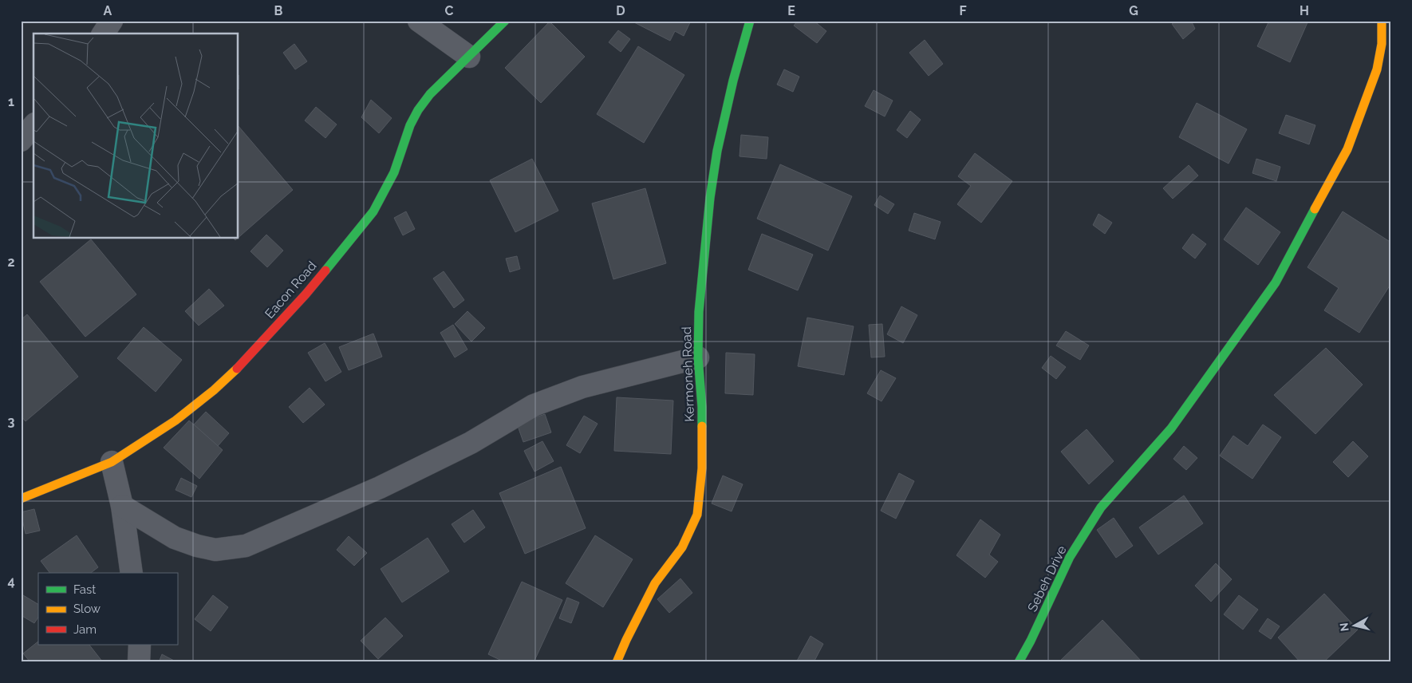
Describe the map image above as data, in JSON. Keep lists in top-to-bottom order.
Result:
{
  "streets": {
    "street": ["Eacon Road", "Kermoneh Road", "Sebeh Drive"]
  },
  "legend": ["Fast", "Slow", "Jam"],
  "north": "left",
  "grid": {
    "columns": [
      "A",
      "B",
      "C",
      "D",
      "E",
      "F",
      "G",
      "H"
    ],
    "rows": [
      "1",
      "2",
      "3",
      "4"
    ]
  }
}
